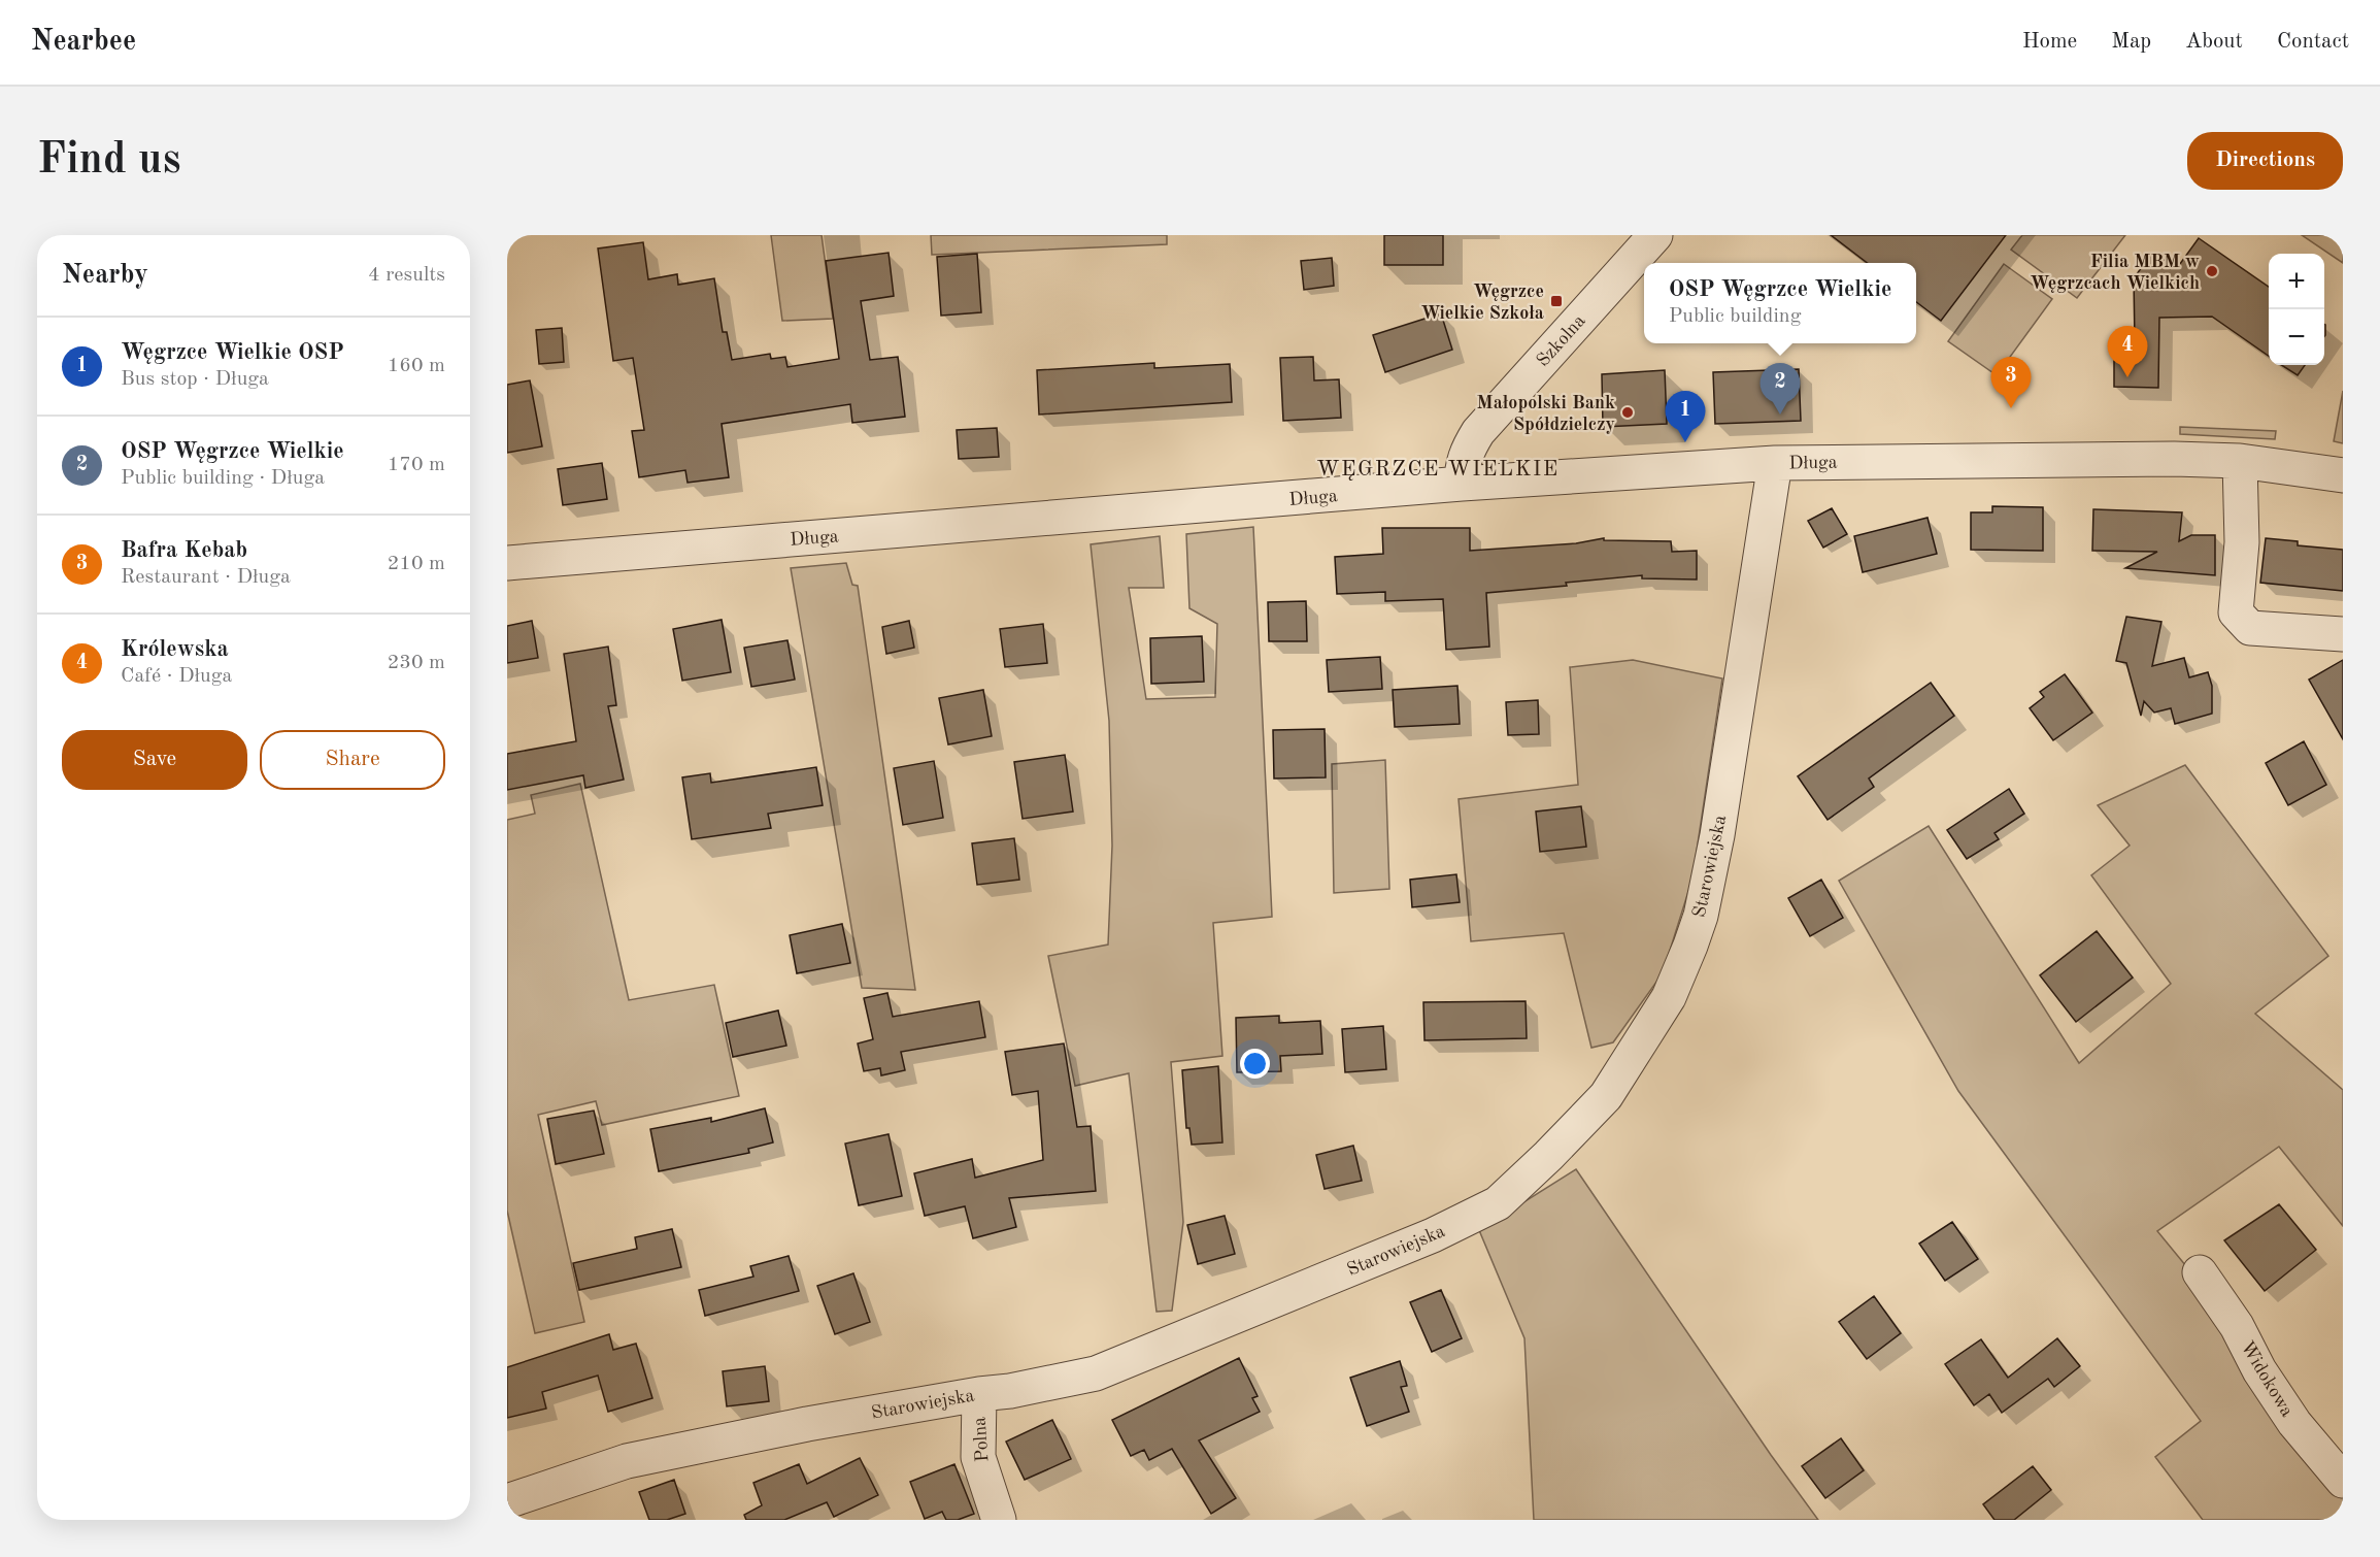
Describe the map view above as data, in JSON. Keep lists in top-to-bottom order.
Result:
{
  "streets": {
    "street": [
      "Szkolna",
      "Długa",
      "Starowiejska",
      "Widokowa",
      "Polna"
    ]
  },
  "crossings": [
    ["Szkolna", "Długa"],
    ["Długa", "Starowiejska"],
    ["Starowiejska", "Polna"]
  ],
  "districts": ["WĘGRZCE WIELKIE"],
  "places": {
    "other": ["Filia MBM w Węgrzcach Wielkich", "Małopolski Bank Spółdzielczy"],
    "transit": ["Węgrzce Wielkie Szkoła"]
  },
  "page": {
    "header": "Nearbee",
    "nav": [
      "Home",
      "Map",
      "About",
      "Contact"
    ],
    "buttons": [
      "Directions",
      ["Save", "Share"]
    ],
    "title": "Find us",
    "heading": ["Nearby", "4 results"],
    "map_buttons": ["+", "−"],
    "popup": ["OSP Węgrzce Wielkie", "Public building"],
    "list": [
      {
        "mark": "1",
        "name": "Węgrzce Wielkie OSP",
        "note": "Bus stop · Długa",
        "value": "160 m"
      },
      {
        "mark": "2",
        "name": "OSP Węgrzce Wielkie",
        "note": "Public building · Długa",
        "value": "170 m"
      },
      {
        "mark": "3",
        "name": "Bafra Kebab",
        "note": "Restaurant · Długa",
        "value": "210 m"
      },
      {
        "mark": "4",
        "name": "Królewska",
        "note": "Café · Długa",
        "value": "230 m"
      }
    ],
    "pins": [
      "4",
      "3",
      "2",
      "1"
    ]
  }
}
